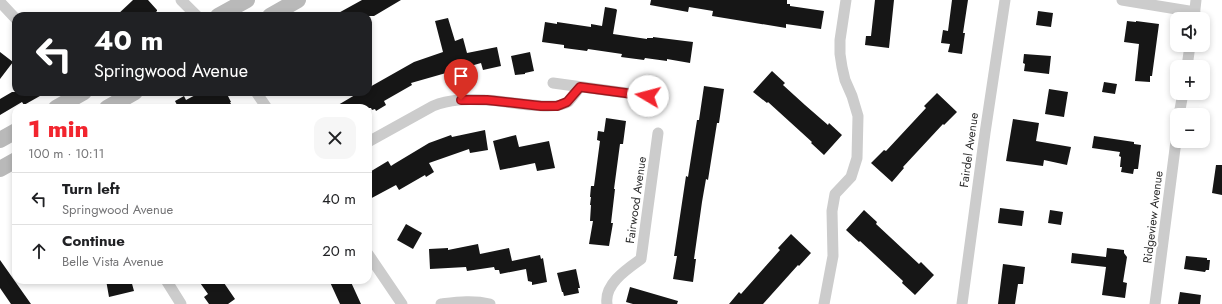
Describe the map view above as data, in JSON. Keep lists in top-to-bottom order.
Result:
{
  "streets": {
    "street": ["Fairdel Avenue", "Fairwood Avenue", "Ridgeview Avenue"]
  },
  "page": {
    "map_buttons": ["+", "−"],
    "turn": ["40 m", "Springwood Avenue"],
    "heading": ["1 min", "100 m · 10:11"],
    "list": [
      {
        "name": "Turn left",
        "note": "Springwood Avenue",
        "value": "40 m"
      },
      {
        "name": "Continue",
        "note": "Belle Vista Avenue",
        "value": "20 m"
      }
    ]
  }
}
